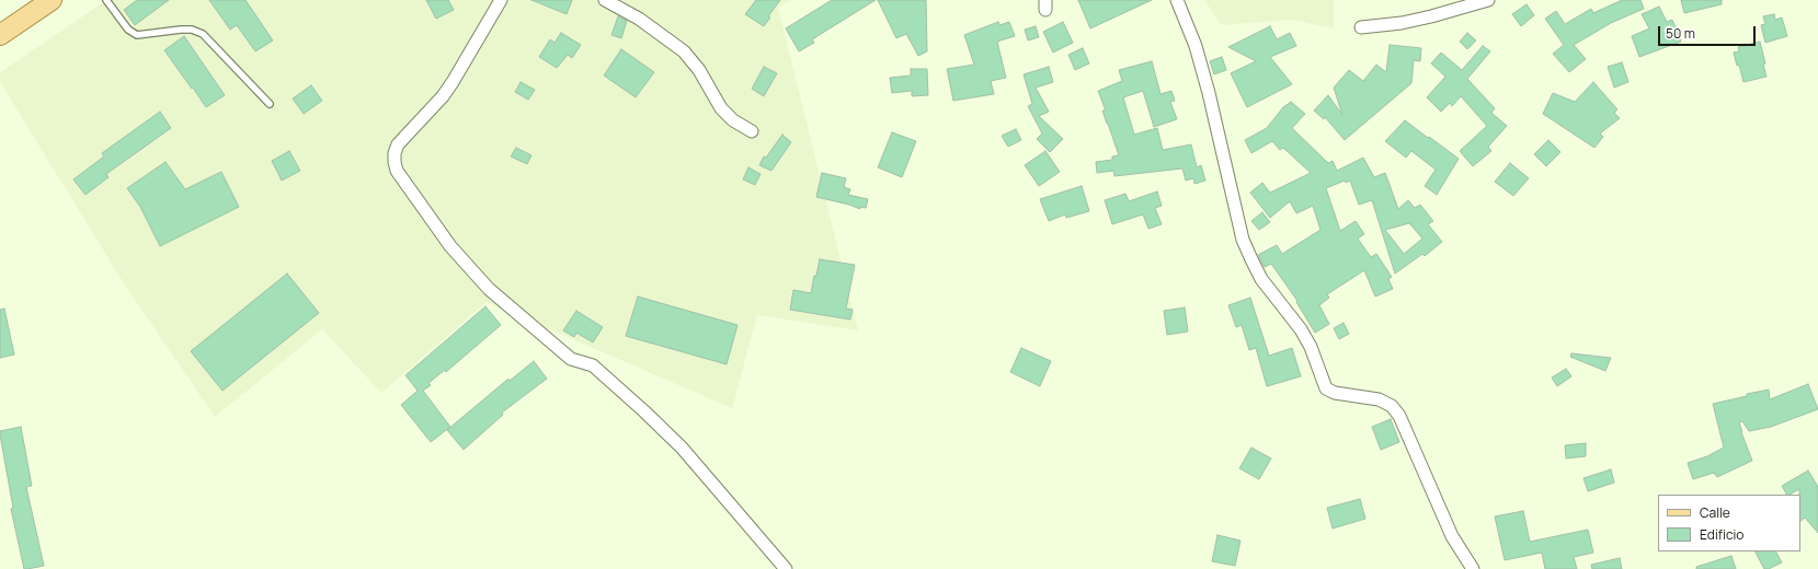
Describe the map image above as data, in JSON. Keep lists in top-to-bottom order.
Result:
{
  "legend": ["Calle", "Edificio"],
  "scale_bar": "50 m"
}
